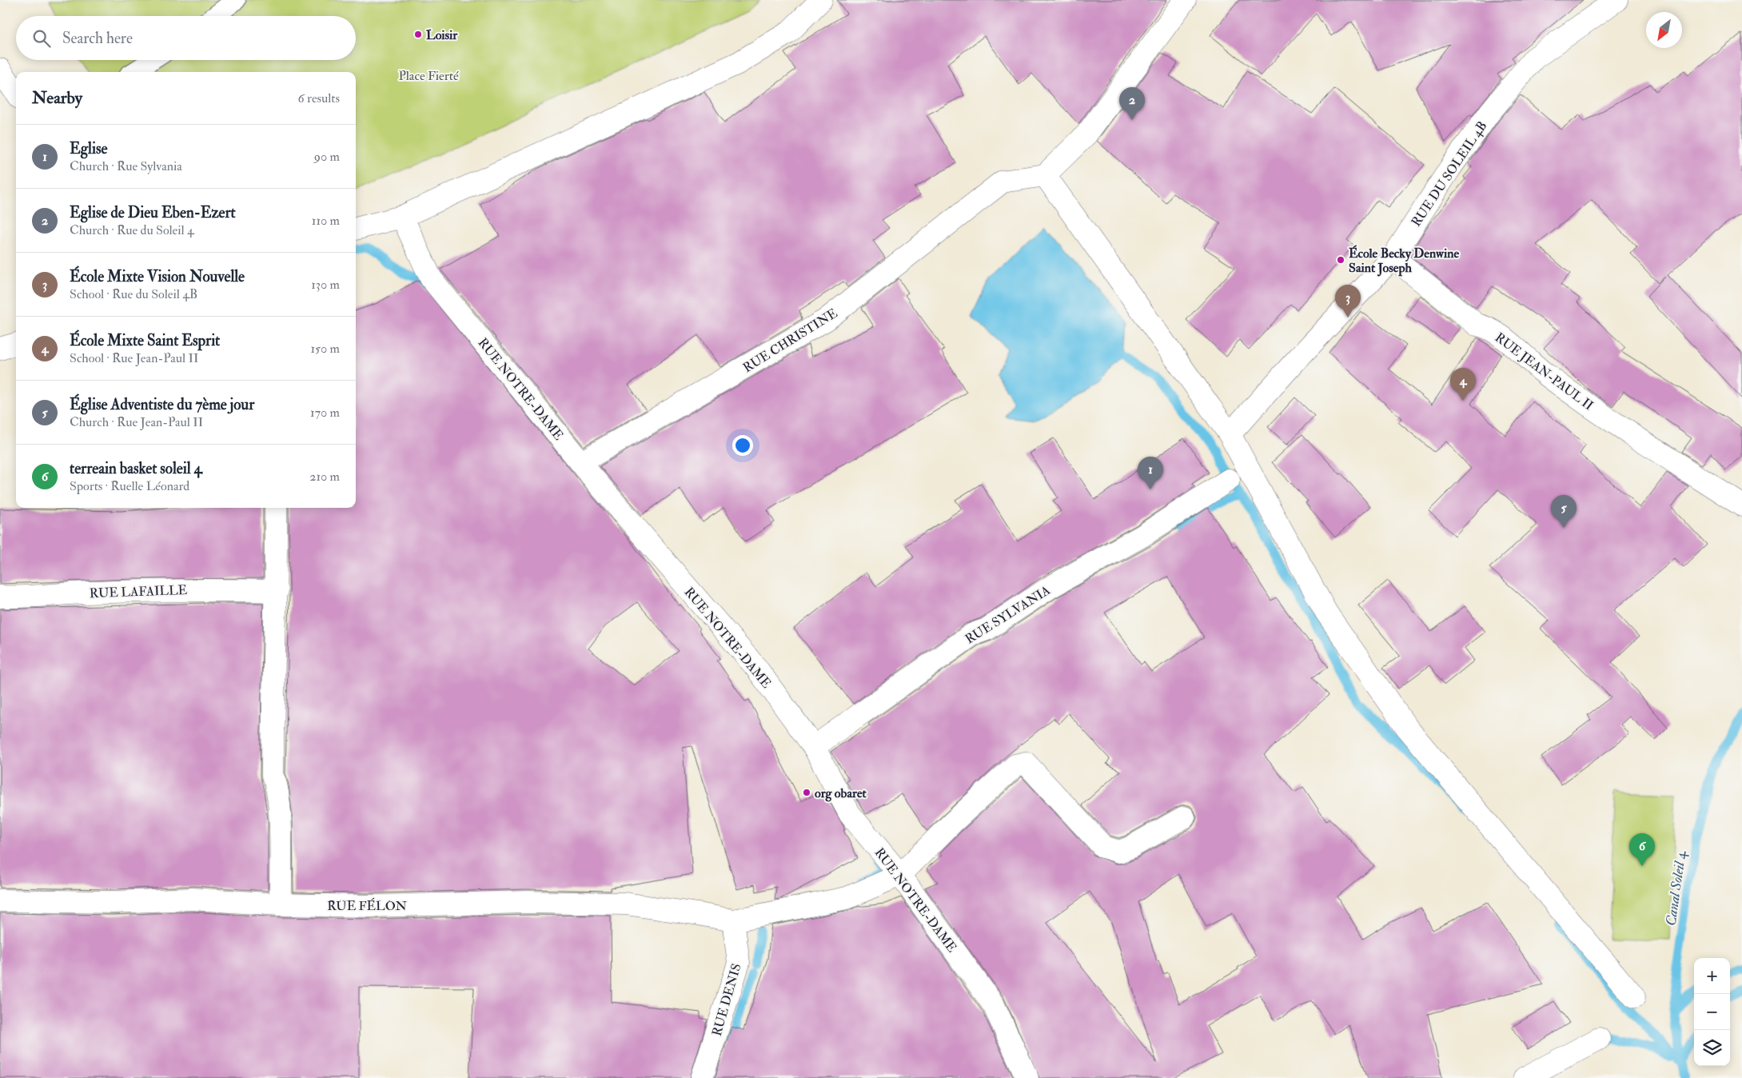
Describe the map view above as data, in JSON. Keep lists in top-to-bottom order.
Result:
{
  "streets": {
    "street": [
      "RUE DU SOLEIL 4B",
      "RUE CHRISTINE",
      "RUE JEAN-PAUL II",
      "RUE NOTRE-DAME",
      "RUE LAFAILLE",
      "RUE SYLVANIA",
      "RUE FÉLON",
      "RUE DENIS"
    ]
  },
  "crossings": [
    ["RUE DU SOLEIL 4B", "RUE JEAN-PAUL II"],
    ["RUE CHRISTINE", "RUE NOTRE-DAME"],
    ["RUE NOTRE-DAME", "RUE SYLVANIA"],
    ["RUE FÉLON", "RUE DENIS"]
  ],
  "water": ["Canal Soleil 4"],
  "parks": ["Place Fierté"],
  "places": ["Loisir", "École Becky Denwine Saint Joseph", "org obaret"],
  "north": "bottom left",
  "page": {
    "search": "Search here",
    "heading": ["Nearby", "6 results"],
    "pins": [
      "2",
      "3",
      "4",
      "1",
      "5",
      "6"
    ],
    "list": [
      {
        "mark": "1",
        "name": "Eglise",
        "note": "Church · Rue Sylvania",
        "value": "90 m"
      },
      {
        "mark": "2",
        "name": "Eglise de Dieu Eben-Ezert",
        "note": "Church · Rue du Soleil 4",
        "value": "110 m"
      },
      {
        "mark": "3",
        "name": "École Mixte Vision Nouvelle",
        "note": "School · Rue du Soleil 4B",
        "value": "130 m"
      },
      {
        "mark": "4",
        "name": "École Mixte Saint Esprit",
        "note": "School · Rue Jean-Paul II",
        "value": "150 m"
      },
      {
        "mark": "5",
        "name": "Église Adventiste du 7ème jour",
        "note": "Church · Rue Jean-Paul II",
        "value": "170 m"
      },
      {
        "mark": "6",
        "name": "terreain basket soleil 4",
        "note": "Sports · Ruelle Léonard",
        "value": "210 m"
      }
    ],
    "map_buttons": ["+", "−"]
  }
}
